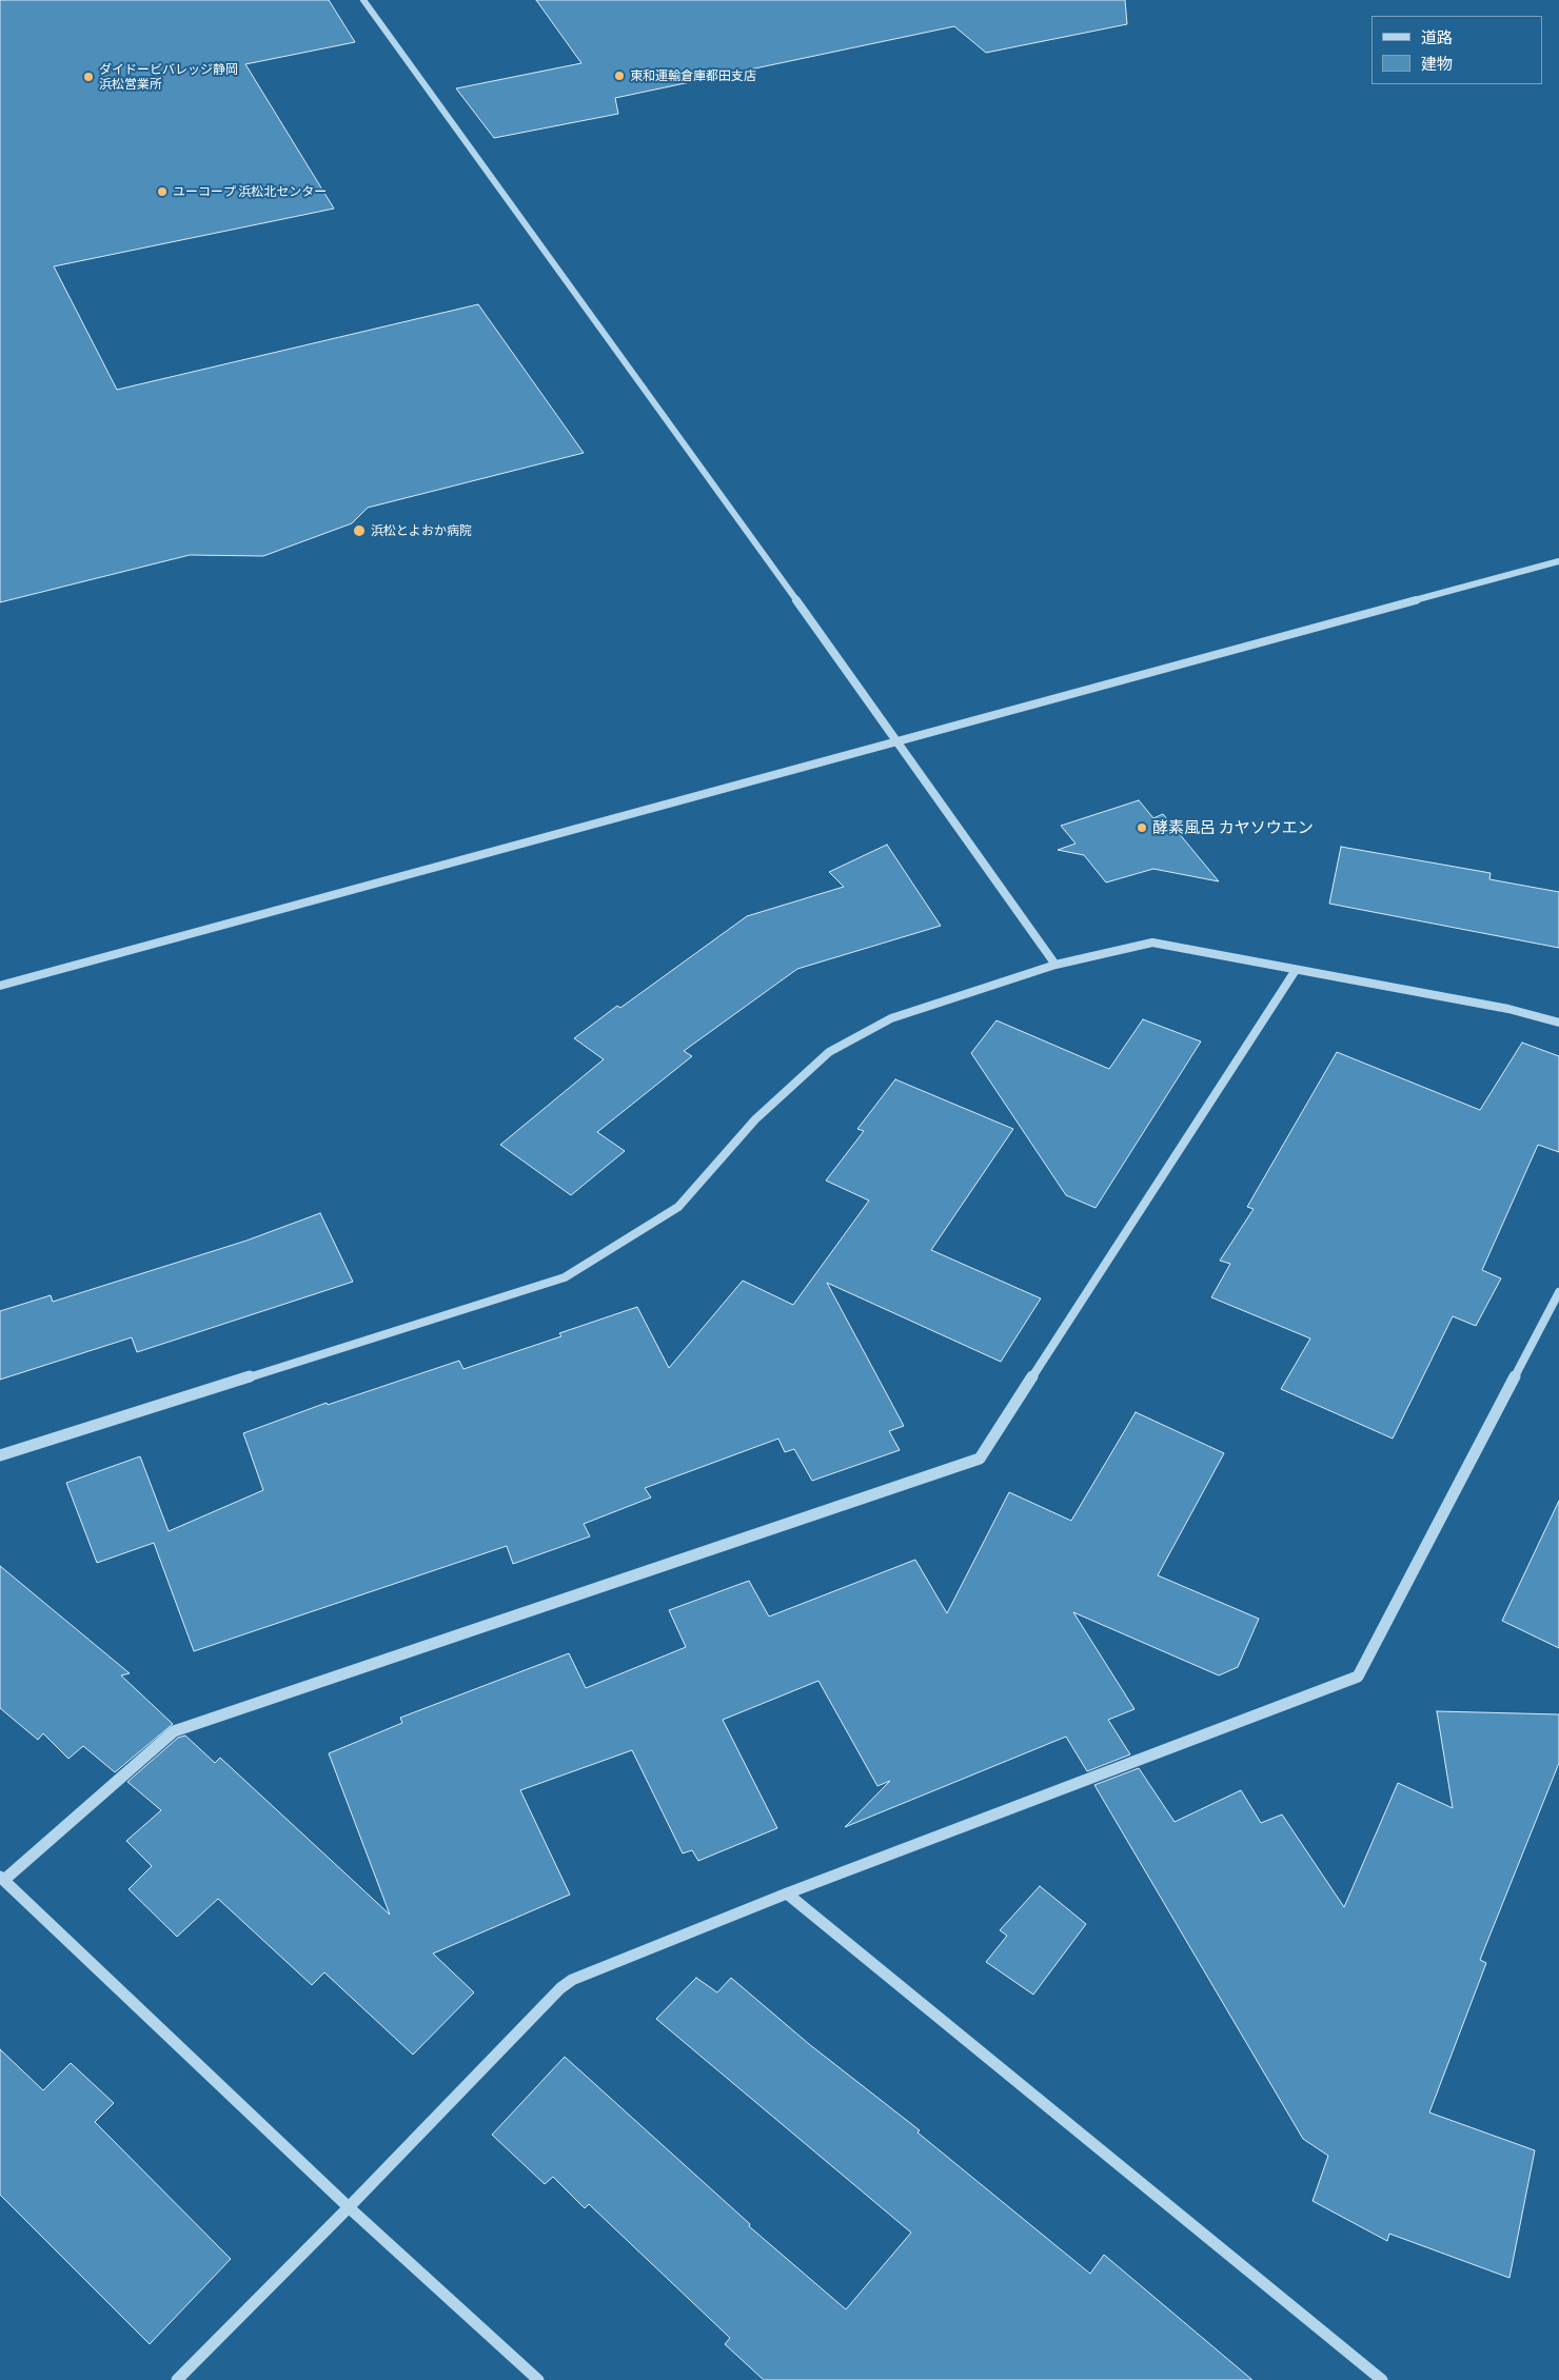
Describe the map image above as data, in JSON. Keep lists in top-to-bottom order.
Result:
{
  "places": [
    "東和運輸倉庫都田支店",
    "ダイドービバレッジ静岡 浜松営業所",
    "ユーコープ 浜松北センター",
    "浜松とよおか病院",
    "酵素風呂 カヤソウエン"
  ],
  "legend": ["道路", "建物"]
}
